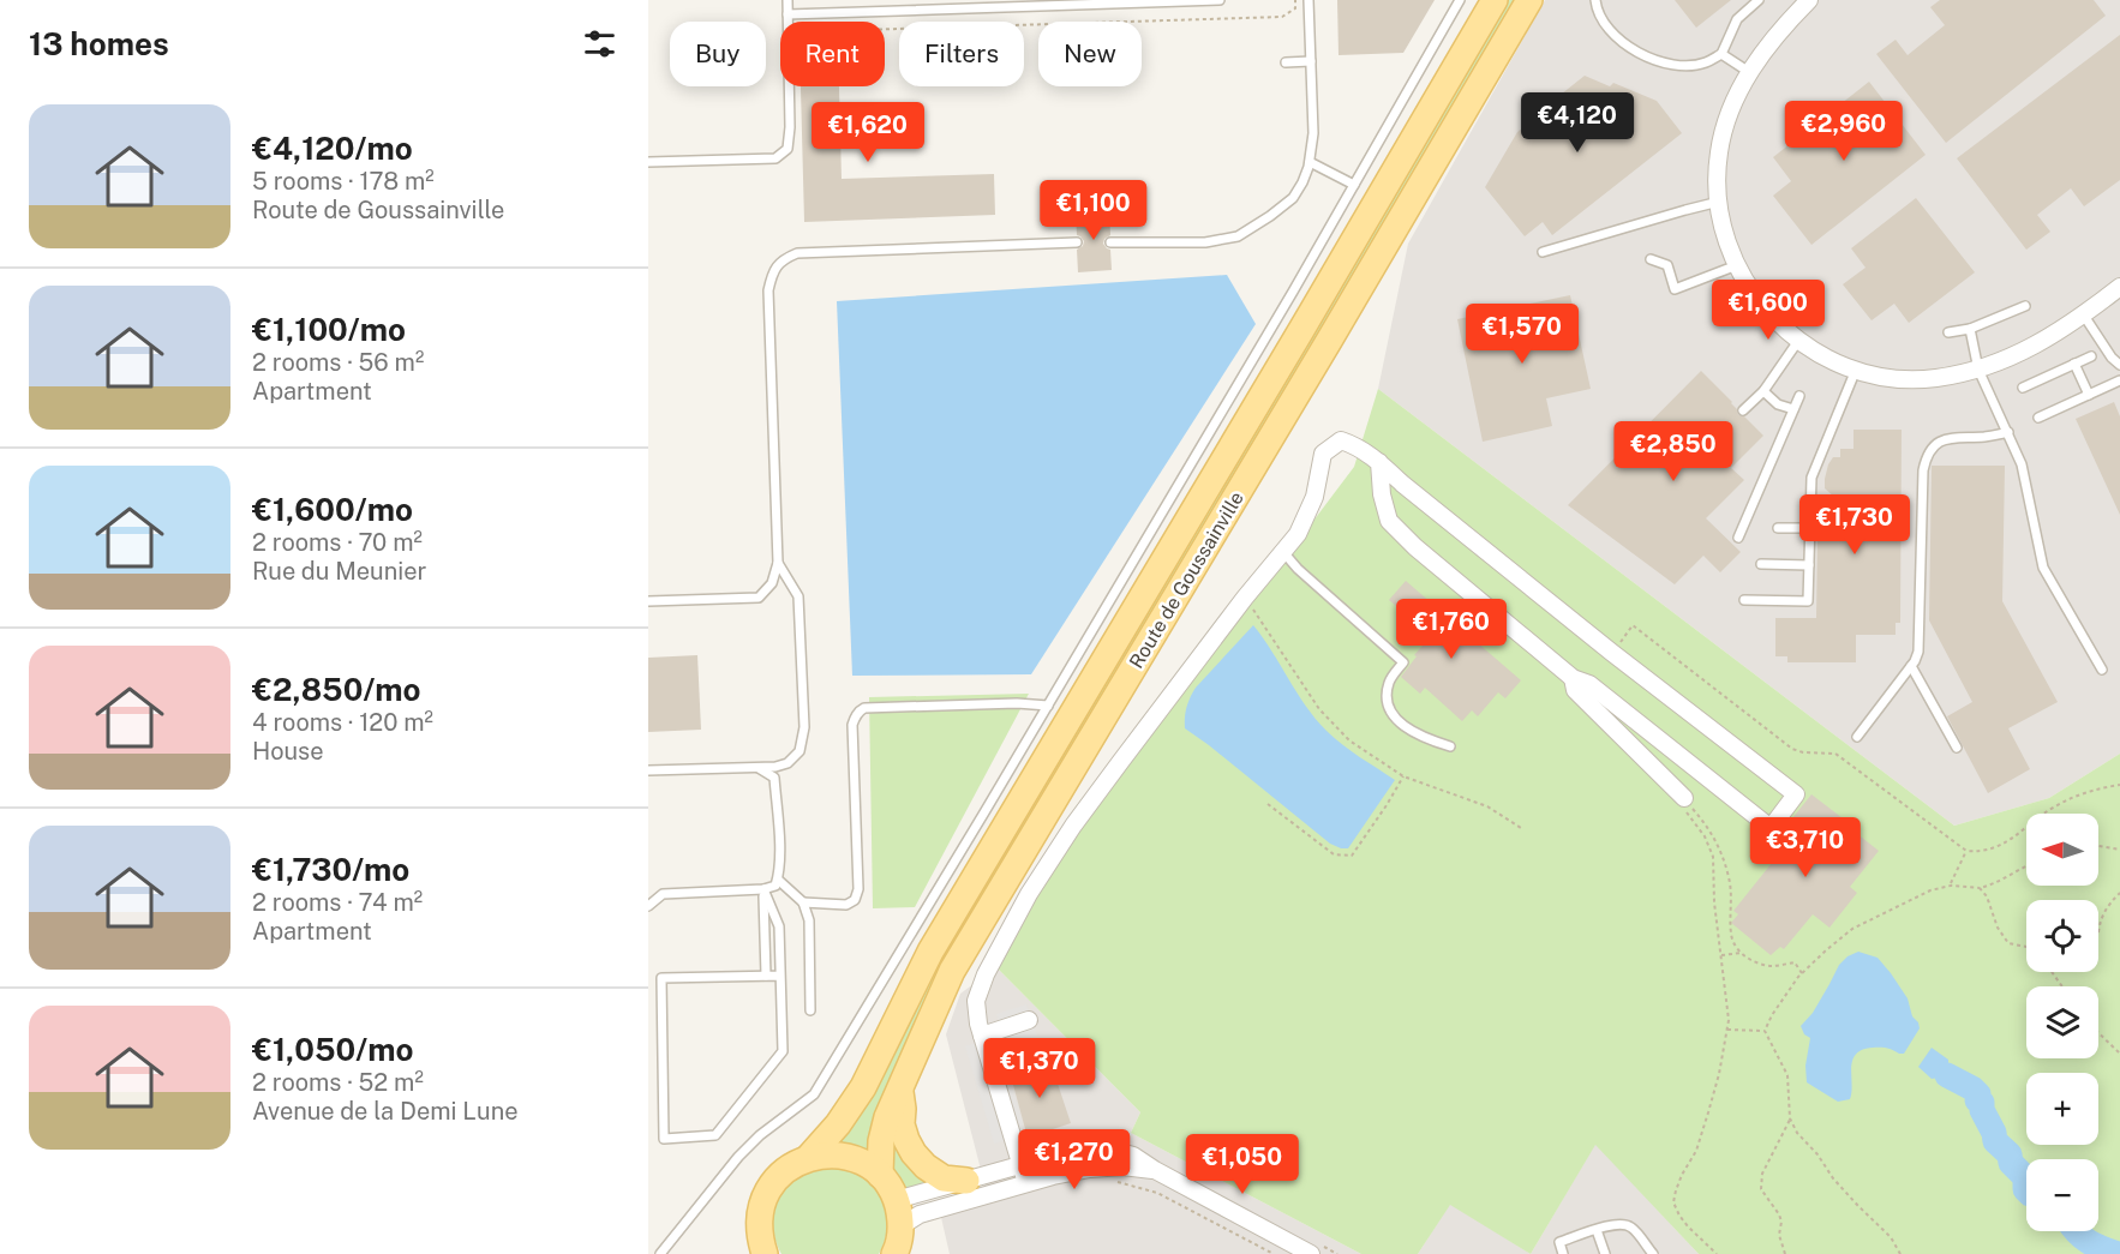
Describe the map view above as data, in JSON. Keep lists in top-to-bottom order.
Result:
{
  "streets": {
    "main road": ["Route de Goussainville"]
  },
  "north": "left",
  "page": {
    "heading": "13 homes",
    "chip": [
      "Buy",
      "Rent",
      "Filters",
      "New"
    ],
    "list": [
      {
        "name": "€4,120/mo",
        "note": "5 rooms · 178 m² · Route de Goussainville"
      },
      {
        "name": "€1,100/mo",
        "note": "2 rooms · 56 m² · Apartment"
      },
      {
        "name": "€1,600/mo",
        "note": "2 rooms · 70 m² · Rue du Meunier"
      },
      {
        "name": "€2,850/mo",
        "note": "4 rooms · 120 m² · House"
      },
      {
        "name": "€1,730/mo",
        "note": "2 rooms · 74 m² · Apartment"
      },
      {
        "name": "€1,050/mo",
        "note": "2 rooms · 52 m² · Avenue de la Demi Lune"
      }
    ],
    "price": [
      "€4,120",
      "€2,960",
      "€1,620",
      "€1,100",
      "€1,600",
      "€1,570",
      "€2,850",
      "€1,730",
      "€1,760",
      "€3,710",
      "€1,370",
      "€1,270",
      "€1,050"
    ],
    "map_buttons": ["+", "−"]
  }
}
